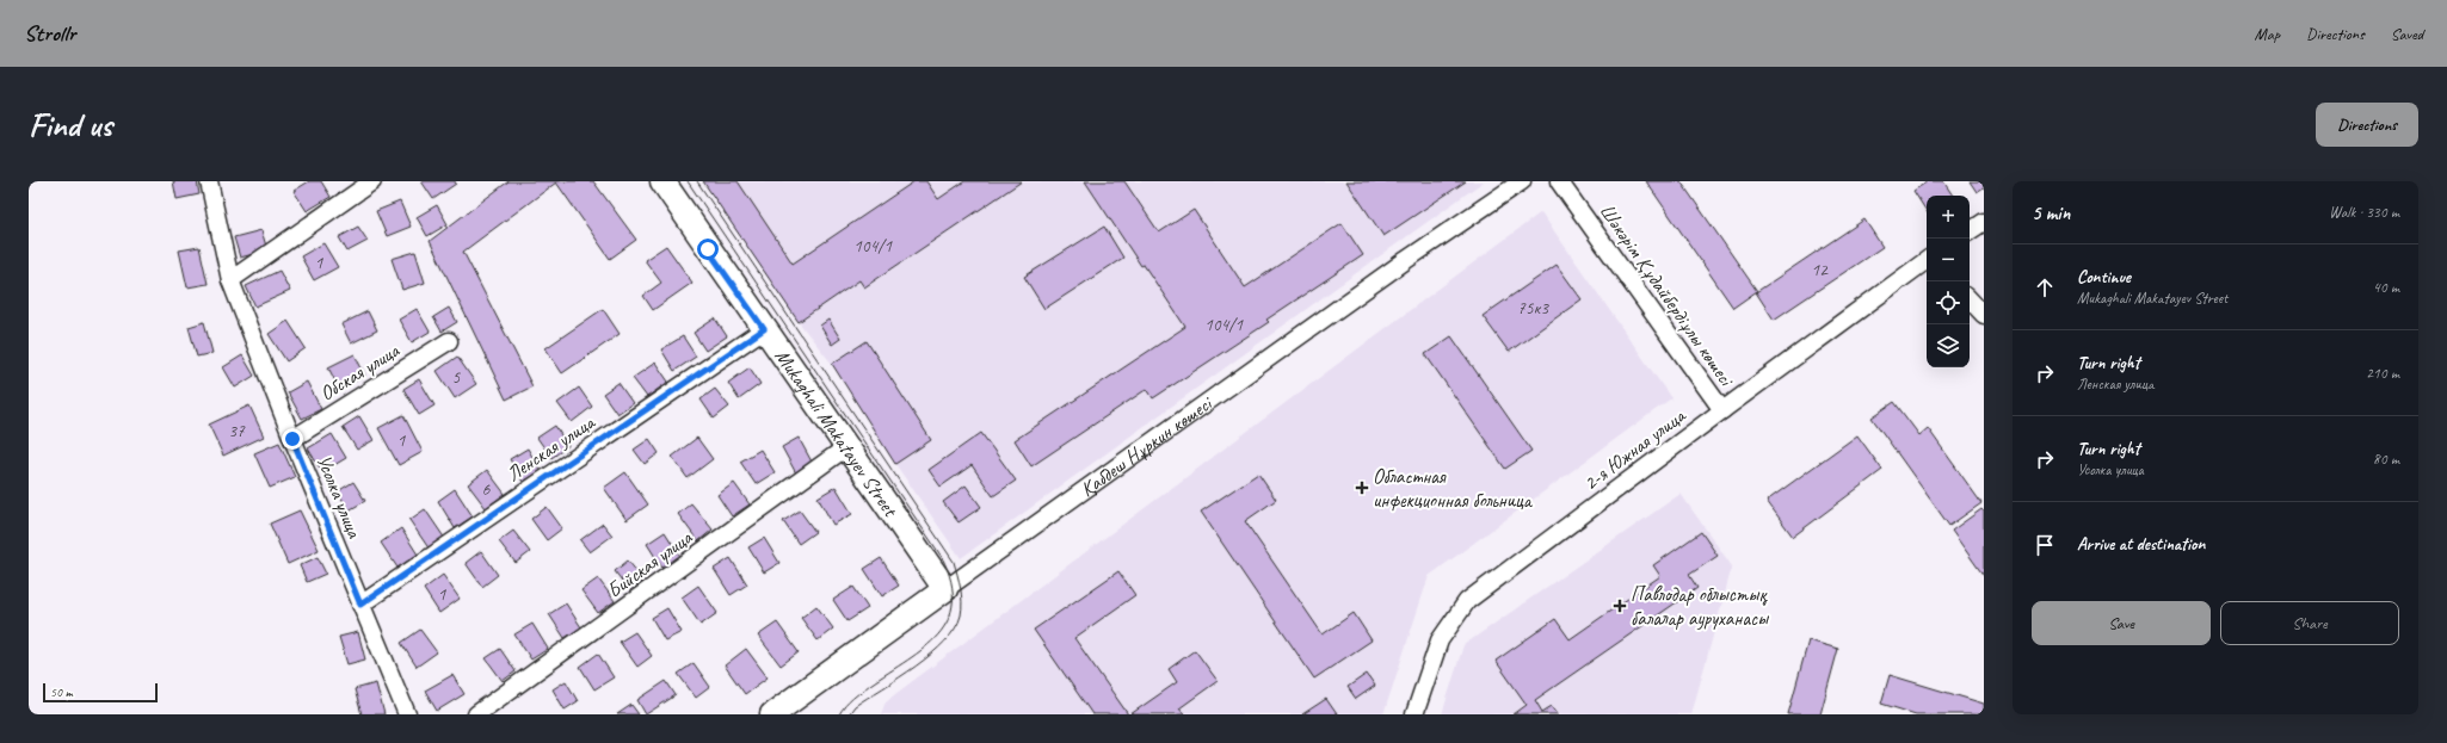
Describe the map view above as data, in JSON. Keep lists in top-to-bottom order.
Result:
{
  "streets": {
    "main road": ["Mukaghali Makatayev Street", "Қабдеш Нұркин көшесі"],
    "street": [
      "Шәкәрім Құдайбердіұлы көшесі",
      "Обская улица",
      "Ленская улица",
      "2-я Южная улица",
      "Усолка улица",
      "Бийская улица"
    ]
  },
  "crossings": [
    ["Шәкәрім Құдайбердіұлы көшесі", "2-я Южная улица"],
    ["Обская улица", "Усолка улица"],
    ["Mukaghali Makatayev Street", "Қабдеш Нұркин көшесі"],
    ["Mukaghali Makatayev Street", "Ленская улица"],
    ["Mukaghali Makatayev Street", "Бийская улица"],
    ["Ленская улица", "Усолка улица"]
  ],
  "places": {
    "health": ["Областная инфекционная больница", "Павлодар облыстық балалар ауруханасы"]
  },
  "house_numbers": [
    "104/1",
    "1",
    "12",
    "75к3",
    "104/1",
    "5",
    "37",
    "1",
    "6",
    "1"
  ],
  "scale_bar": "50 m",
  "page": {
    "header": "Strollr",
    "nav": ["Map", "Directions", "Saved"],
    "buttons": [
      "Directions",
      ["Save", "Share"]
    ],
    "title": "Find us",
    "heading": ["5 min", "Walk · 330 m"],
    "map_buttons": ["+", "−"],
    "list": [
      ["Continue", "Mukaghali Makatayev Street", "40 m"],
      ["Turn right", "Ленская улица", "210 m"],
      ["Turn right", "Усолка улица", "80 m"],
      "Arrive at destination"
    ],
    "scale": "50 m"
  }
}
